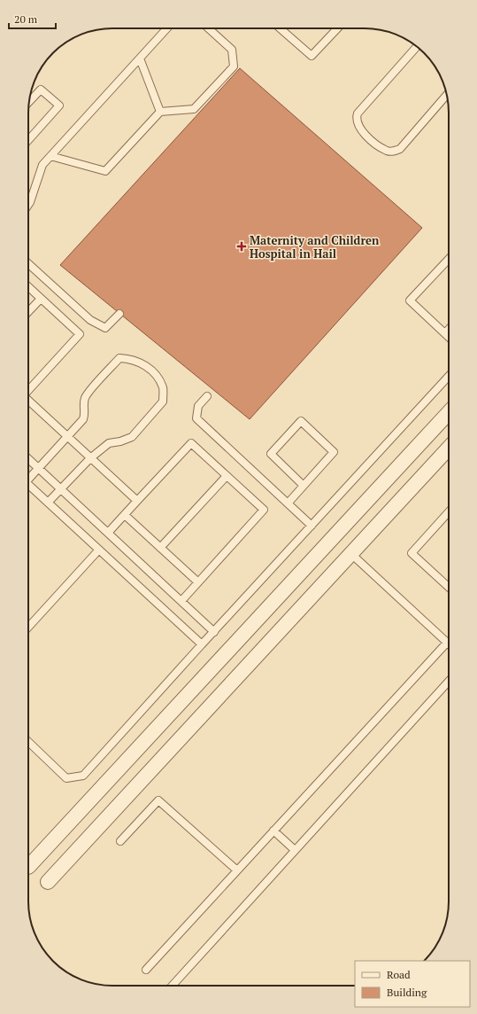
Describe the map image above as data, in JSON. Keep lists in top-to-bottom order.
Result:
{
  "places": {
    "health": ["Maternity and Children Hospital in Hail"]
  },
  "legend": ["Road", "Building"],
  "scale_bar": "20 m"
}
